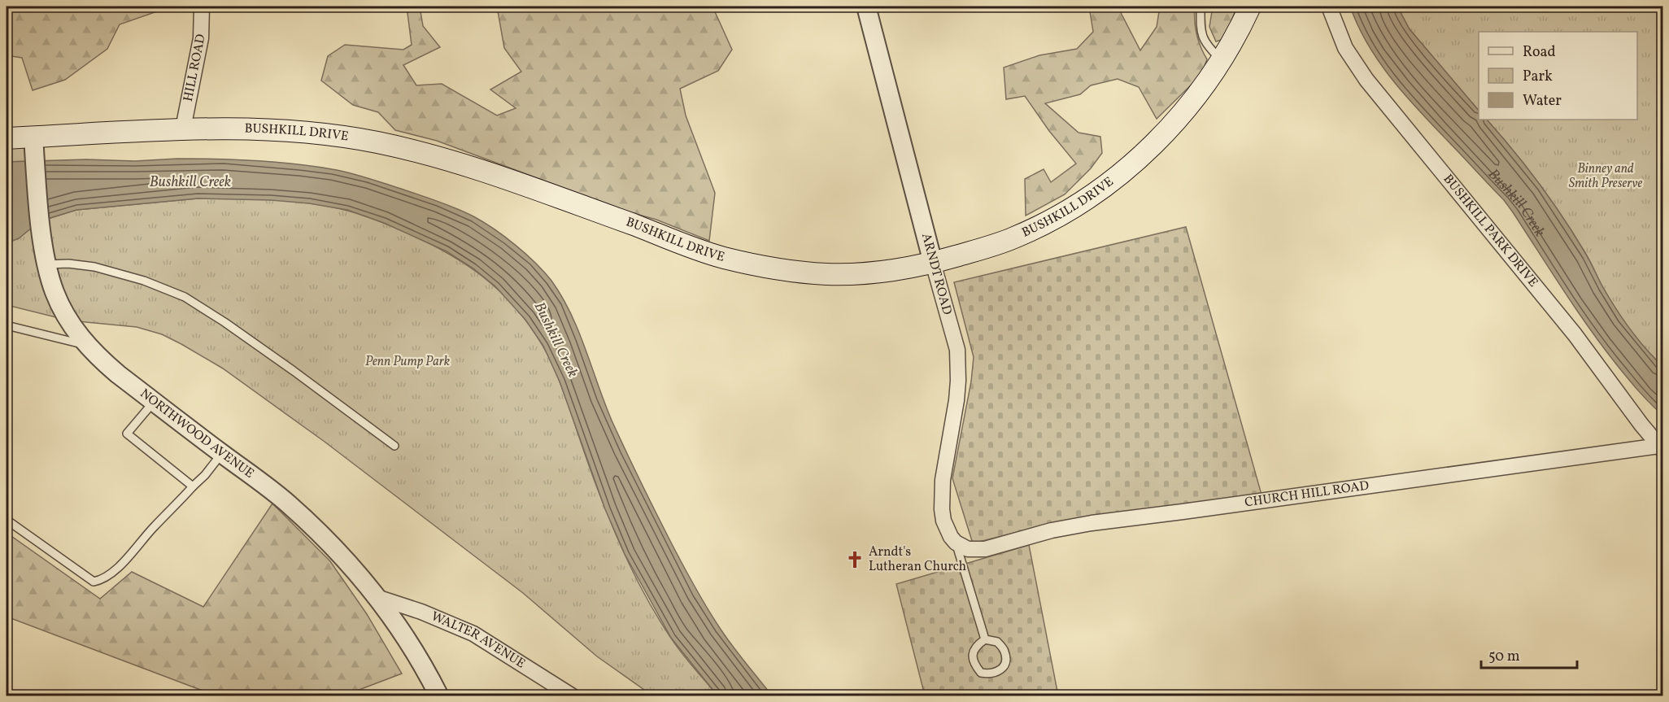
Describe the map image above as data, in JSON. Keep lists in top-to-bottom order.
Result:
{
  "streets": {
    "main road": ["BUSHKILL DRIVE"],
    "street": [
      "HILL ROAD",
      "BUSHKILL PARK DRIVE",
      "ARNDT ROAD",
      "NORTHWOOD AVENUE",
      "CHURCH HILL ROAD",
      "WALTER AVENUE"
    ]
  },
  "crossings": [
    ["HILL ROAD", "BUSHKILL DRIVE"],
    ["BUSHKILL DRIVE", "ARNDT ROAD"],
    ["BUSHKILL DRIVE", "NORTHWOOD AVENUE"],
    ["BUSHKILL PARK DRIVE", "CHURCH HILL ROAD"],
    ["ARNDT ROAD", "CHURCH HILL ROAD"],
    ["NORTHWOOD AVENUE", "WALTER AVENUE"]
  ],
  "water": ["Bushkill Creek"],
  "parks": ["Binney and Smith Preserve", "Penn Pump Park"],
  "places": {
    "church": ["Arndt's Lutheran Church"]
  },
  "legend": ["Road", "Park", "Water"],
  "scale_bar": "50 m"
}
